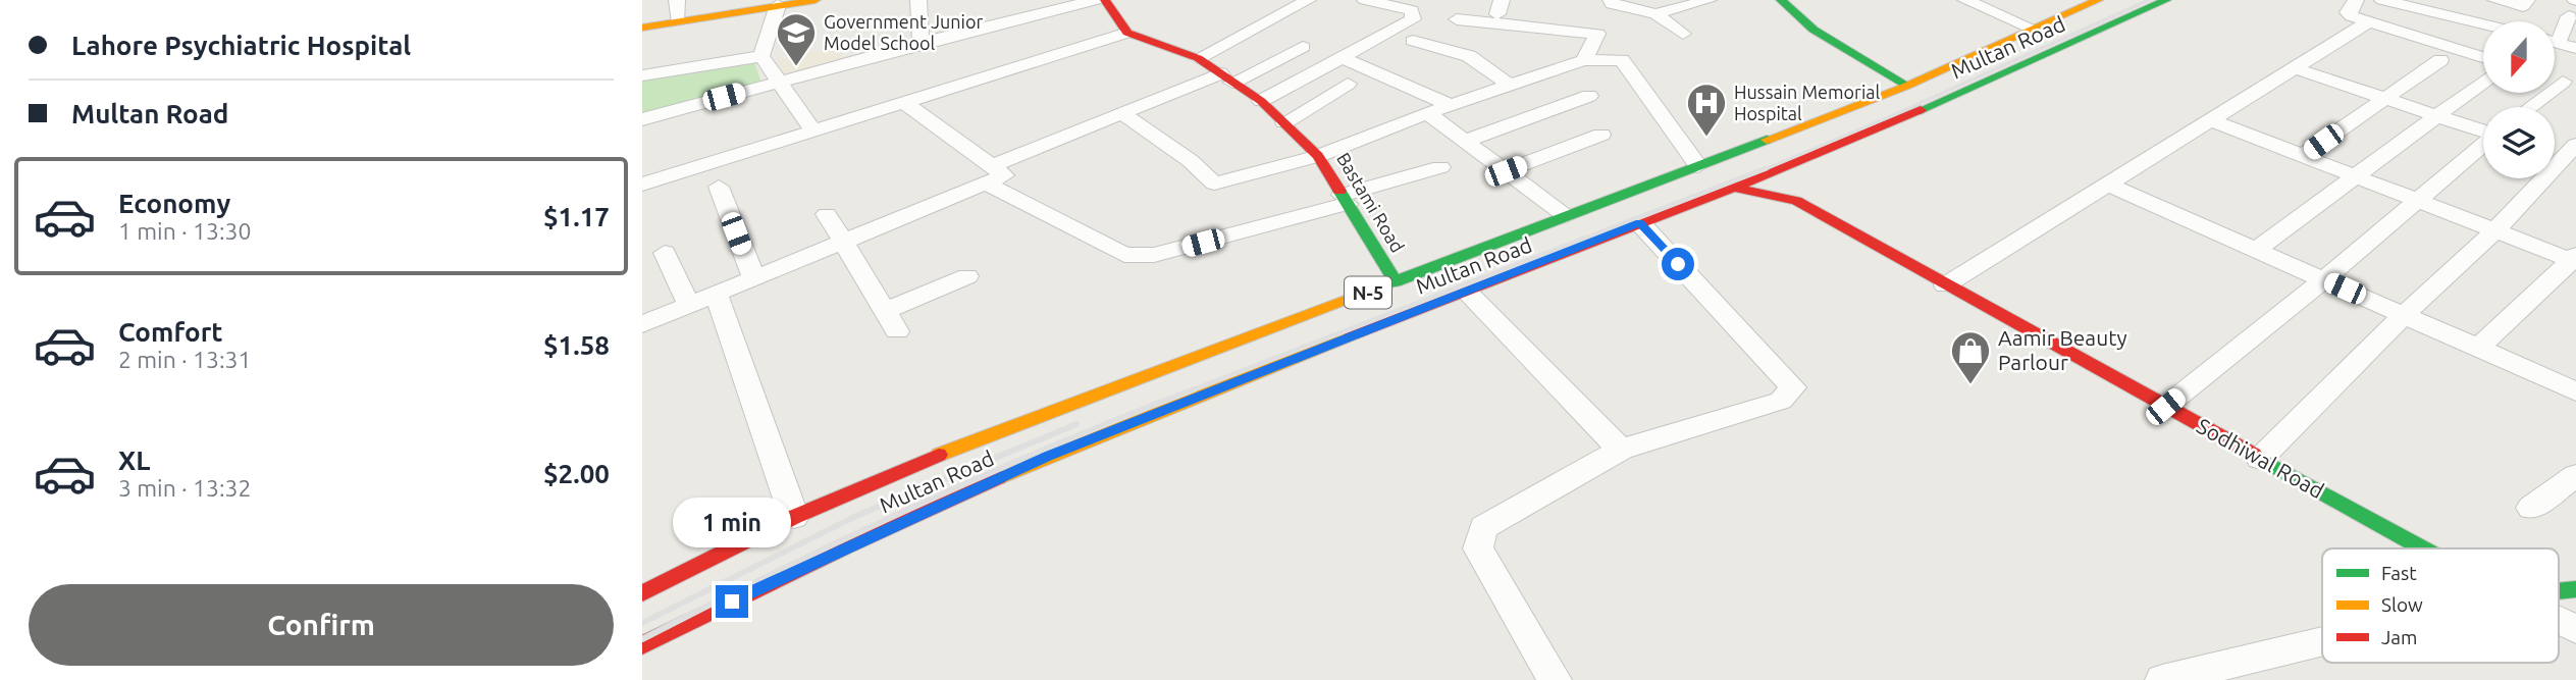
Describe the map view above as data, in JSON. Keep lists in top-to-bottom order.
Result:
{
  "streets": {
    "main road": [
      "Multan Road",
      "Bastami Road",
      "N-5",
      "Sodhiwal Road"
    ]
  },
  "crossings": [
    ["Multan Road", "Bastami Road"],
    ["Multan Road", "Sodhiwal Road"]
  ],
  "places": {
    "school or university": ["Government Junior Model School"],
    "hospital": ["Hussain Memorial Hospital"],
    "shop": ["Aamir Beauty Parlour"]
  },
  "legend": ["Fast", "Slow", "Jam"],
  "north": "bottom",
  "page": {
    "banner": ["Lahore Psychiatric Hospital", "Multan Road"],
    "list": [
      {
        "name": "Economy",
        "note": "1 min · 13:30",
        "value": "$1.17"
      },
      {
        "name": "Comfort",
        "note": "2 min · 13:31",
        "value": "$1.58"
      },
      {
        "name": "XL",
        "note": "3 min · 13:32",
        "value": "$2.00"
      }
    ],
    "bubble": "1 min",
    "buttons": "Confirm"
  }
}
